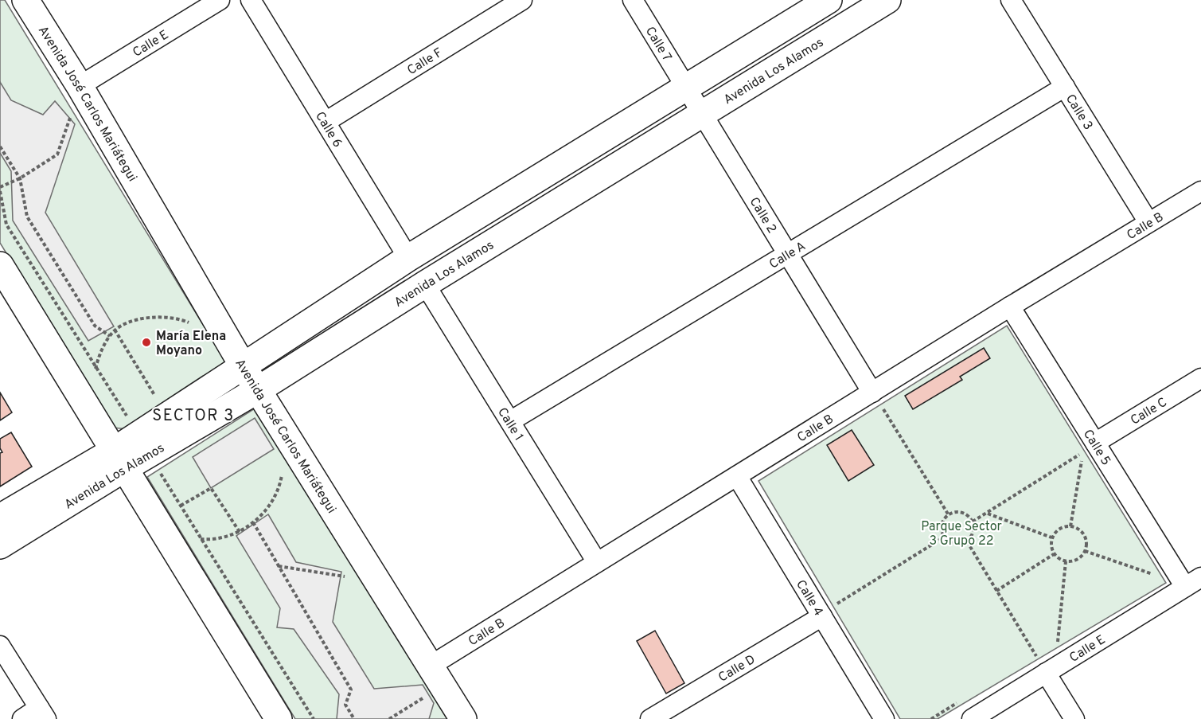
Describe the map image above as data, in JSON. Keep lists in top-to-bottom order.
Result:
{
  "streets": {
    "street": [
      "Calle E",
      "Calle 7",
      "Calle F",
      "Avenida Los Alamos",
      "Avenida José Carlos Mariátegui",
      "Calle 3",
      "Calle 6",
      "Calle 2",
      "Calle B",
      "Calle A",
      "Calle C",
      "Calle 1",
      "Calle 5",
      "Calle 4",
      "Calle D"
    ]
  },
  "crossings": [
    ["Calle E", "Avenida José Carlos Mariátegui"],
    ["Calle E", "Calle 5"],
    ["Calle 7", "Avenida Los Alamos"],
    ["Calle 7", "Calle 2"],
    ["Calle F", "Calle 6"],
    ["Avenida Los Alamos", "Avenida José Carlos Mariátegui"],
    ["Avenida Los Alamos", "Calle 6"],
    ["Avenida Los Alamos", "Calle 2"],
    ["Avenida Los Alamos", "Calle 1"],
    ["Avenida José Carlos Mariátegui", "Calle B"],
    ["Calle 3", "Calle B"],
    ["Calle 3", "Calle A"],
    ["Calle 2", "Calle B"],
    ["Calle 2", "Calle A"],
    ["Calle B", "Calle 1"],
    ["Calle B", "Calle 5"],
    ["Calle B", "Calle 4"],
    ["Calle A", "Calle 1"],
    ["Calle C", "Calle 5"],
    ["Calle 4", "Calle D"]
  ],
  "districts": ["SECTOR 3"],
  "parks": ["Parque Sector 3 Grupo 22"],
  "places": ["María Elena Moyano"]
}
